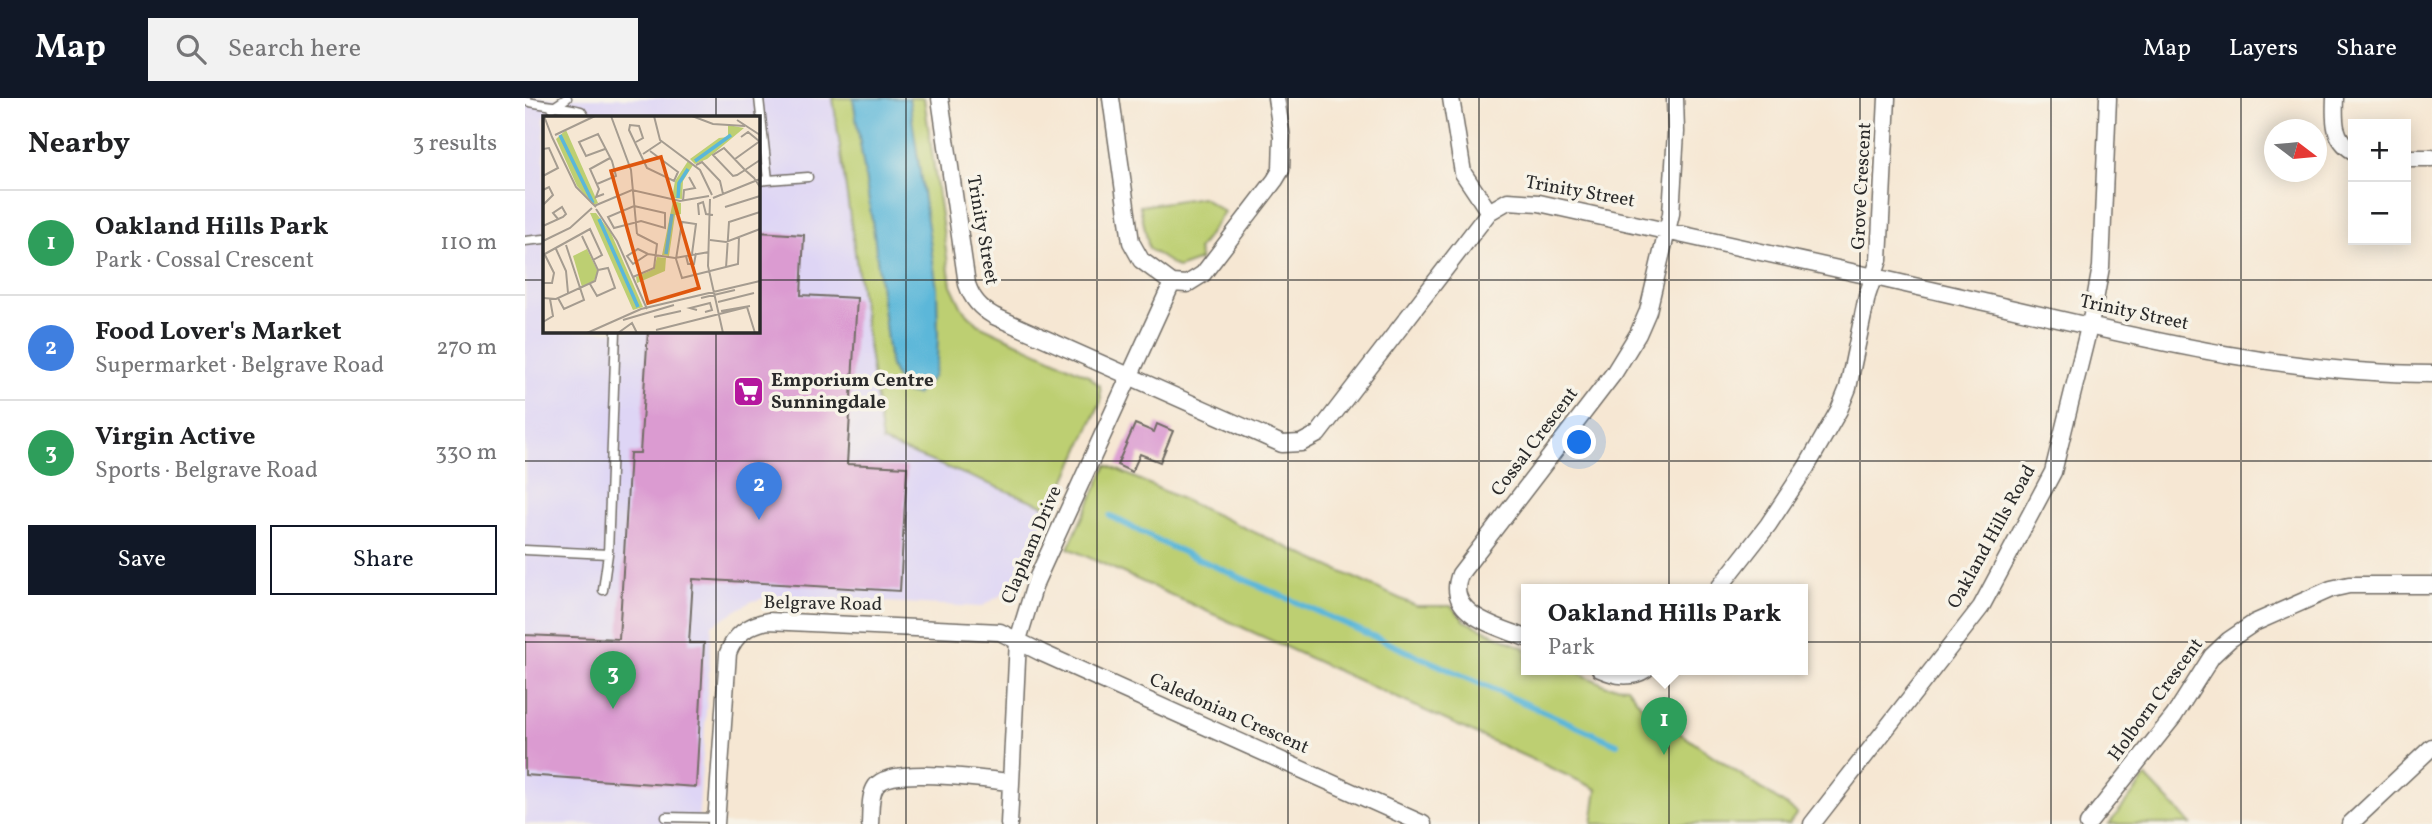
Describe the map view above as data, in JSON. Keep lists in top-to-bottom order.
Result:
{
  "streets": {
    "street": [
      "Grove Crescent",
      "Trinity Street",
      "Cossal Crescent",
      "Oakland Hills Road",
      "Clapham Drive",
      "Belgrave Road",
      "Holborn Crescent",
      "Caledonian Crescent"
    ]
  },
  "crossings": [
    ["Grove Crescent", "Trinity Street"],
    ["Trinity Street", "Cossal Crescent"],
    ["Trinity Street", "Oakland Hills Road"],
    ["Trinity Street", "Clapham Drive"],
    ["Clapham Drive", "Belgrave Road"],
    ["Clapham Drive", "Caledonian Crescent"],
    ["Belgrave Road", "Caledonian Crescent"]
  ],
  "places": {
    "supermarket": ["Emporium Centre Sunningdale"]
  },
  "north": "right",
  "page": {
    "header": "Map",
    "search": "Search here",
    "nav": ["Map", "Layers", "Share"],
    "heading": ["Nearby", "3 results"],
    "map_buttons": ["+", "−"],
    "list": [
      {
        "mark": "1",
        "name": "Oakland Hills Park",
        "note": "Park · Cossal Crescent",
        "value": "110 m"
      },
      {
        "mark": "2",
        "name": "Food Lover's Market",
        "note": "Supermarket · Belgrave Road",
        "value": "270 m"
      },
      {
        "mark": "3",
        "name": "Virgin Active",
        "note": "Sports · Belgrave Road",
        "value": "330 m"
      }
    ],
    "pins": ["2", "3", "1"],
    "buttons": ["Save", "Share"],
    "popup": ["Oakland Hills Park", "Park"]
  }
}
